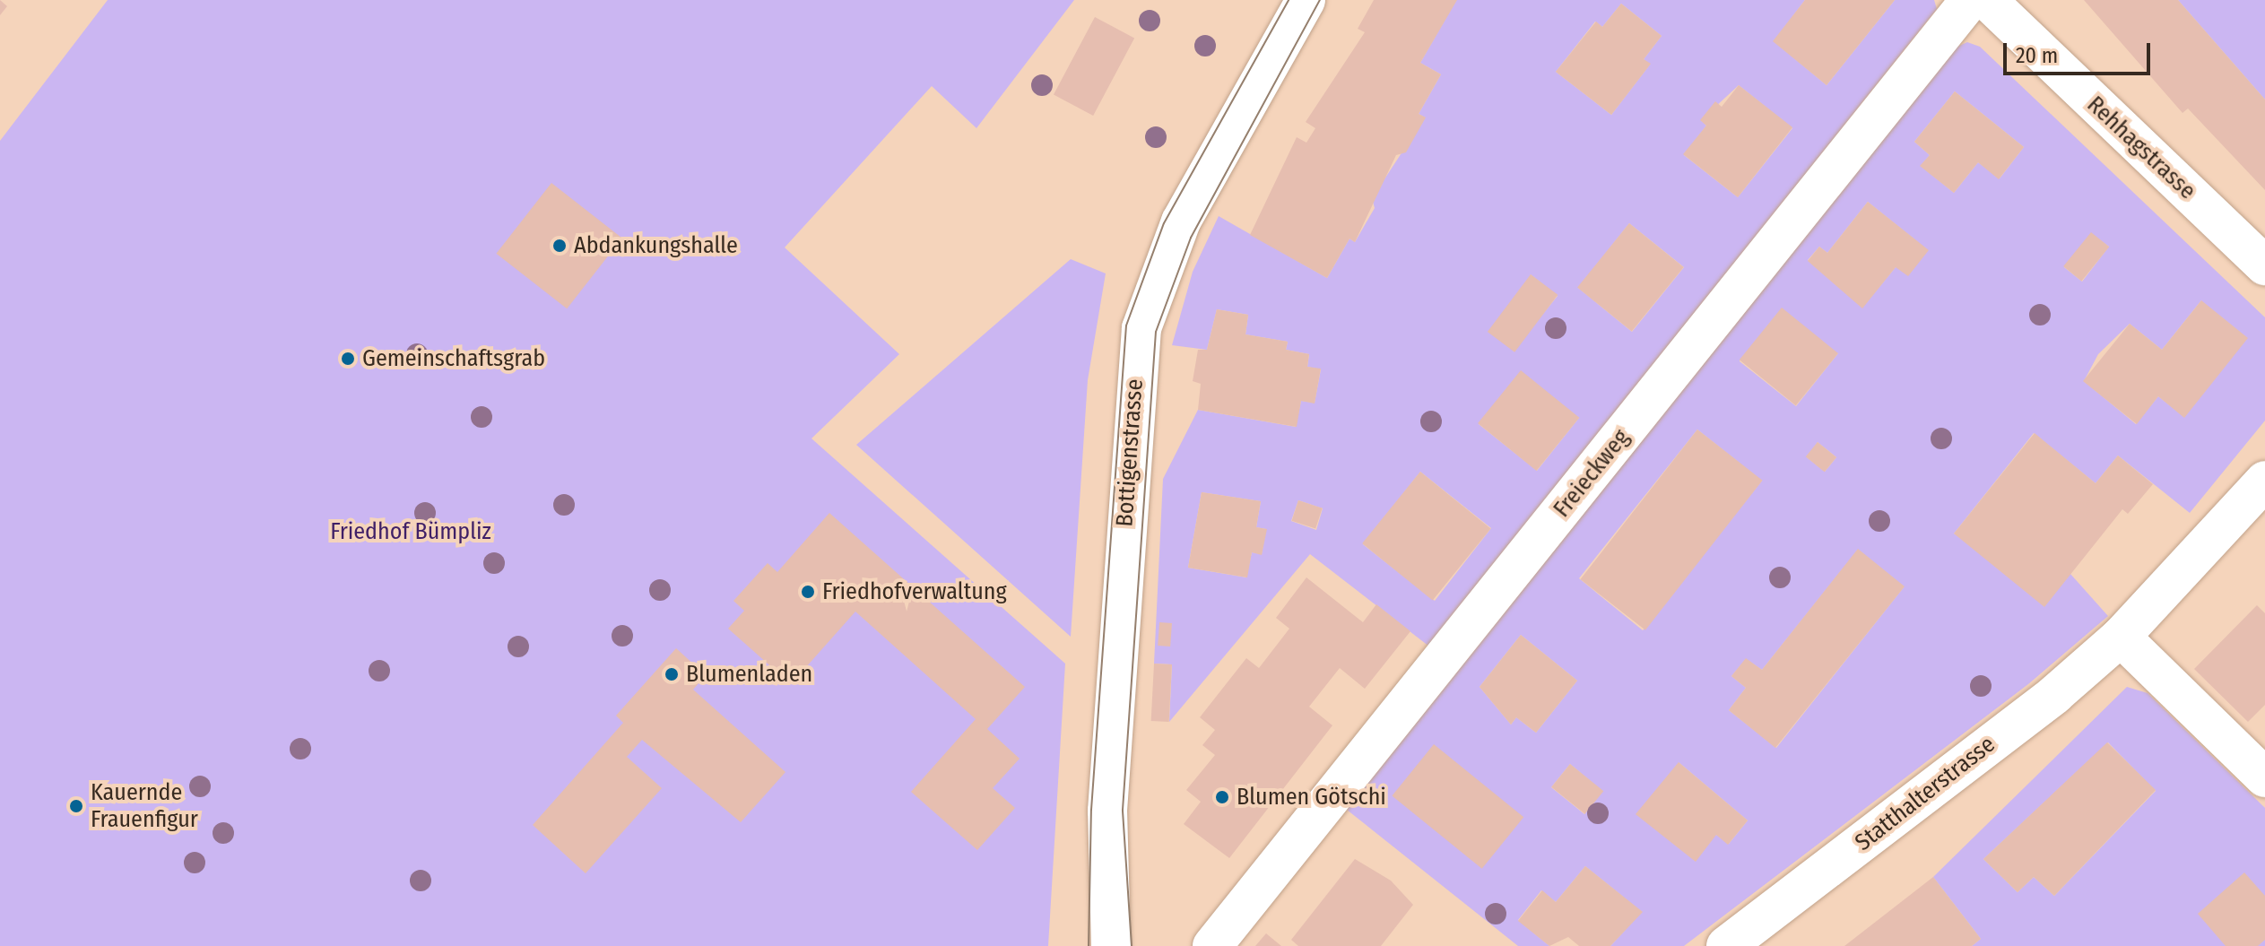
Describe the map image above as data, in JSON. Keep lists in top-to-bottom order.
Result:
{
  "streets": {
    "street": [
      "Rehhagstrasse",
      "Bottigenstrasse",
      "Freieckweg",
      "Statthalterstrasse"
    ]
  },
  "parks": ["Friedhof Bümpliz"],
  "places": [
    "Abdankungshalle",
    "Gemeinschaftsgrab",
    "Friedhofverwaltung",
    "Blumenladen",
    "Blumen Götschi",
    "Kauernde Frauenfigur"
  ],
  "scale_bar": "20 m"
}
